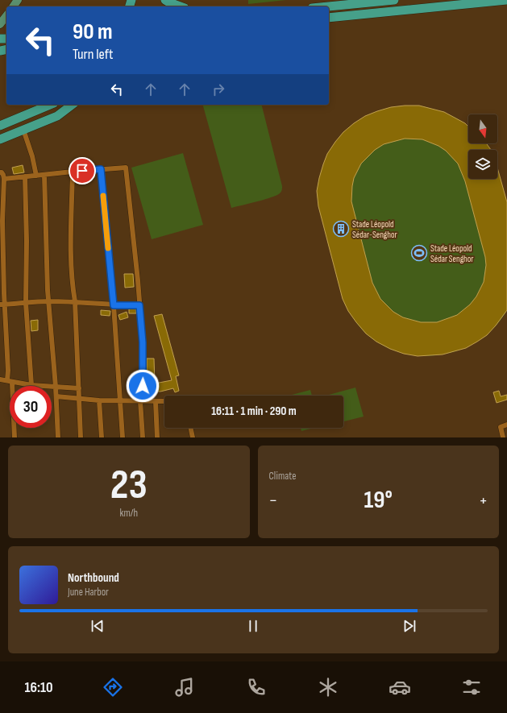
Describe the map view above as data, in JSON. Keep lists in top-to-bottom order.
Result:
{
  "places": {
    "building": ["Stade Léopold Sédar-Senghor"],
    "sports": ["Stade Léopold Sédar Senghor"]
  },
  "north": "bottom",
  "page": {
    "turn": ["90 m", "Turn left"],
    "limit": "30",
    "trip": "16:11 · 1 min · 290 m",
    "tile": [
      ["23", "km/h"],
      "Climate"
    ],
    "heat": ["−", "19°", "+"],
    "song": ["Northbound", "June Harbor"],
    "tabs": "16:10"
  }
}
